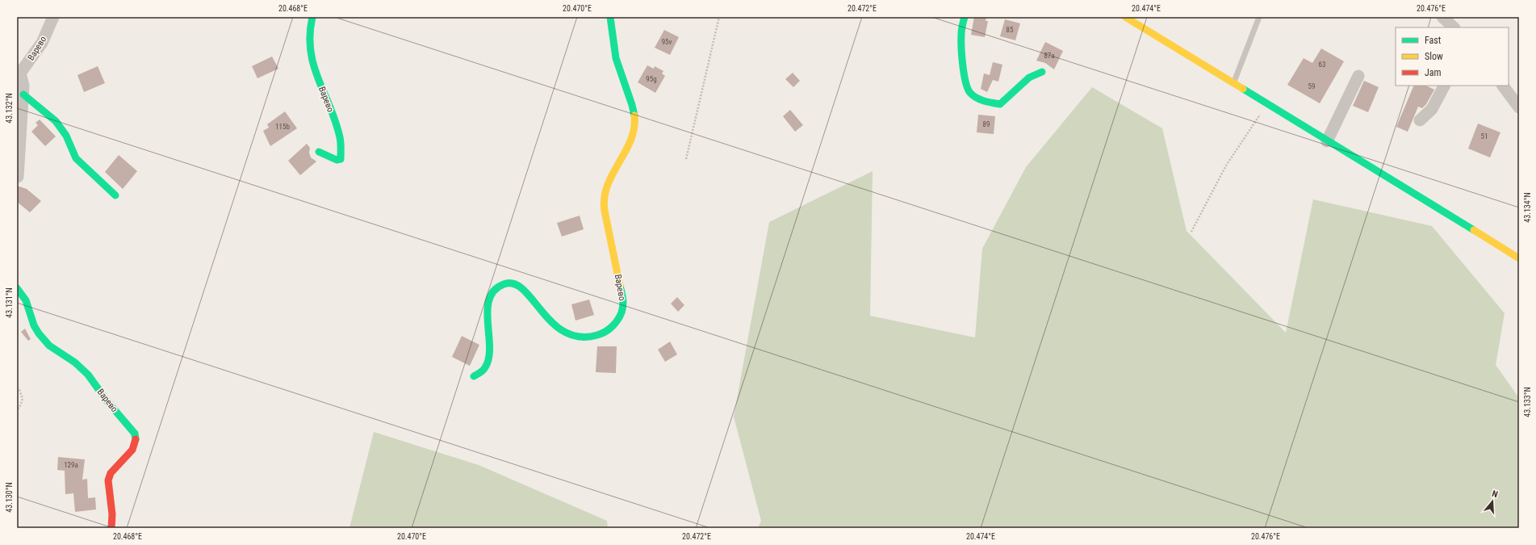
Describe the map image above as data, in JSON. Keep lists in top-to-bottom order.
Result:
{
  "streets": {
    "street": ["Варево"]
  },
  "house_numbers": [
    "85",
    "95v",
    "87a",
    "63",
    "95g",
    "59",
    "89",
    "115b",
    "51",
    "129a"
  ],
  "legend": ["Fast", "Slow", "Jam"],
  "north": "top",
  "coordinates": [
    "20.468°E",
    "20.470°E",
    "20.472°E",
    "20.474°E",
    "20.476°E",
    "43.132°N",
    "43.134°N",
    "43.131°N",
    "43.133°N",
    "43.130°N"
  ]
}
